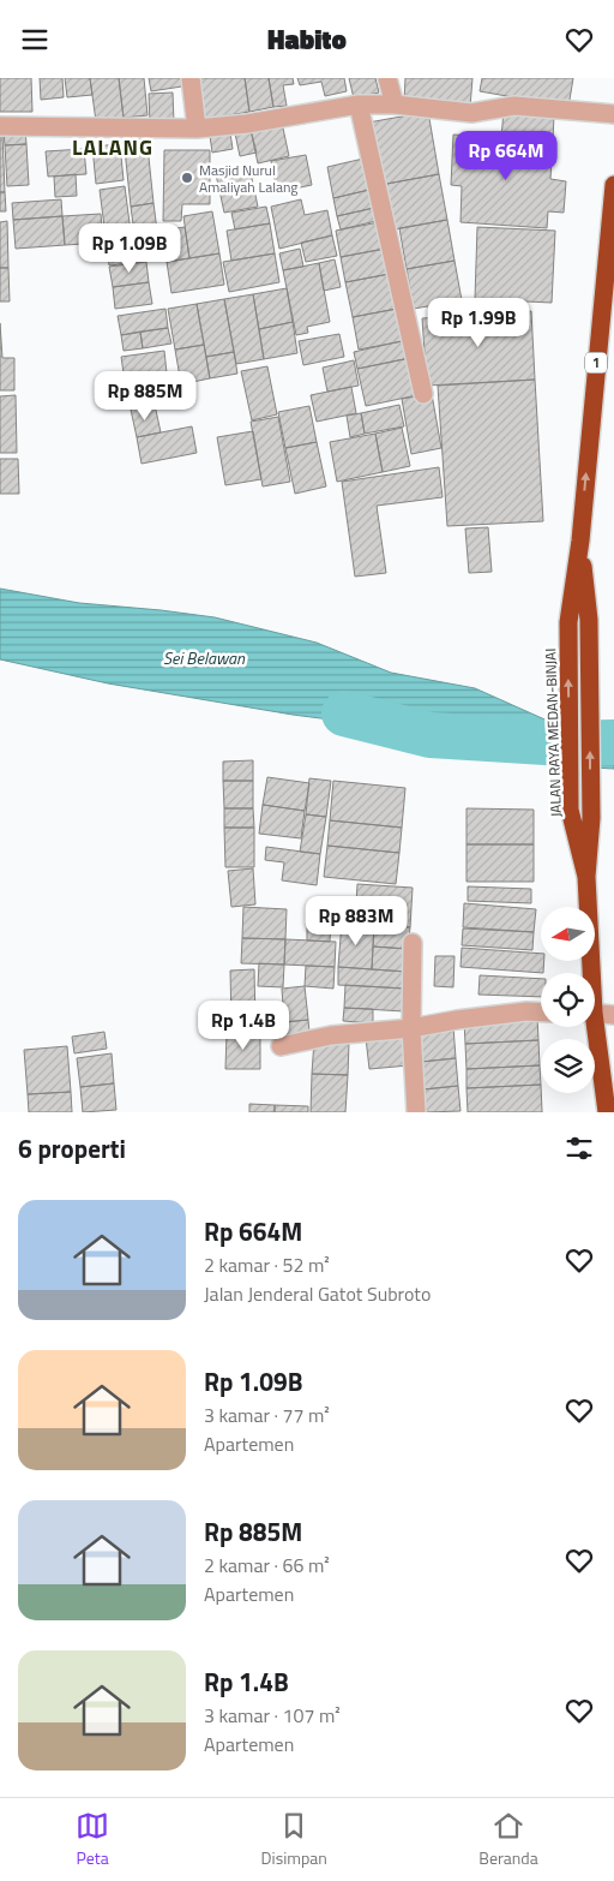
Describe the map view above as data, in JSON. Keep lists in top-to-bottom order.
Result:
{
  "streets": {
    "highway": ["1", "JALAN RAYA MEDAN-BINJAI"]
  },
  "crossings": [
    ["1", "JALAN RAYA MEDAN-BINJAI"]
  ],
  "one_way": ["JALAN RAYA MEDAN-BINJAI"],
  "districts": ["LALANG"],
  "water": ["Sei Belawan"],
  "places": ["Masjid Nurul Amaliyah Lalang"],
  "north": "left",
  "page": {
    "header": "Habito",
    "price": [
      "Rp 664M",
      "Rp 1.09B",
      "Rp 1.99B",
      "Rp 885M",
      "Rp 883M",
      "Rp 1.4B"
    ],
    "heading": "6 properti",
    "list": [
      {
        "name": "Rp 664M",
        "note": "2 kamar · 52 m² · Jalan Jenderal Gatot Subroto"
      },
      {
        "name": "Rp 1.09B",
        "note": "3 kamar · 77 m² · Apartemen"
      },
      {
        "name": "Rp 885M",
        "note": "2 kamar · 66 m² · Apartemen"
      },
      {
        "name": "Rp 1.4B",
        "note": "3 kamar · 107 m² · Apartemen"
      }
    ],
    "tabs": ["Peta", "Disimpan", "Beranda"]
  }
}
